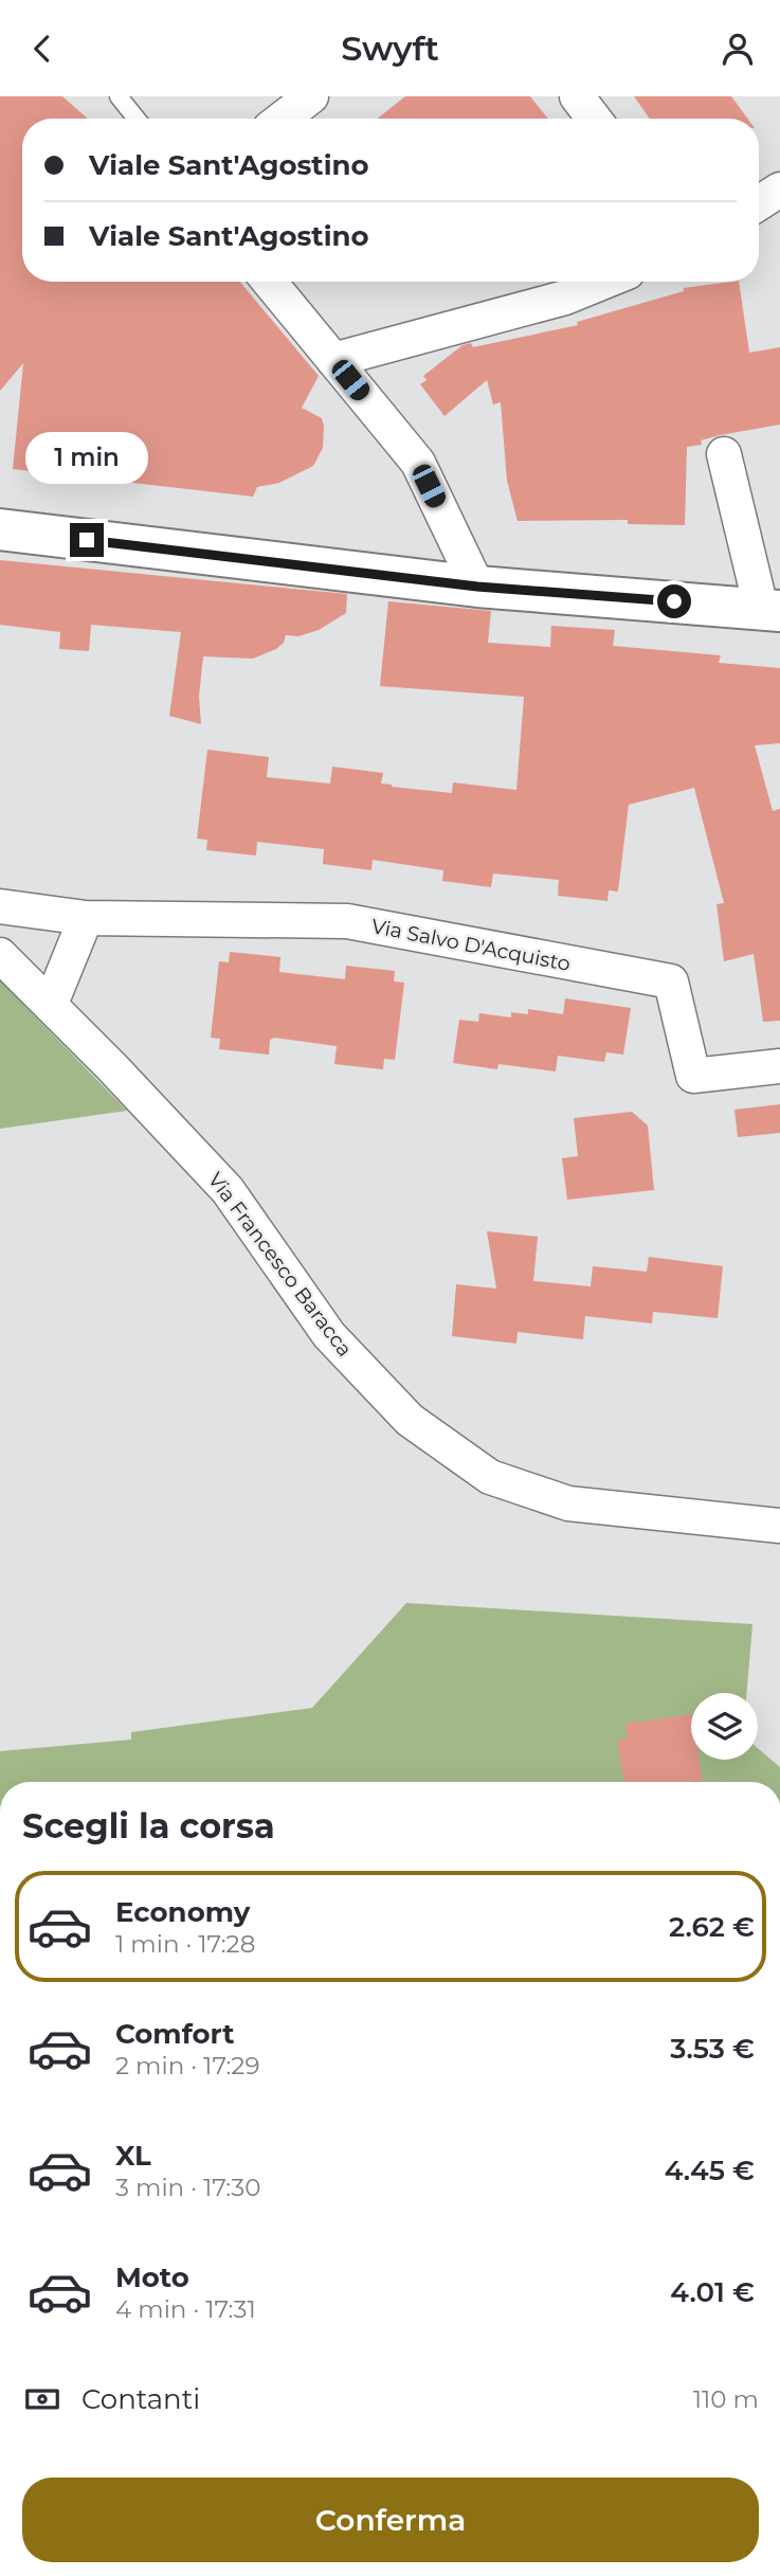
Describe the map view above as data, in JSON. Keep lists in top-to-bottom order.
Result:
{
  "streets": {
    "street": ["Via Salvo D'Acquisto", "Via Francesco Baracca"]
  },
  "page": {
    "header": "Swyft",
    "banner": ["Viale Sant'Agostino", "Viale Sant'Agostino"],
    "bubble": "1 min",
    "heading": "Scegli la corsa",
    "list": [
      {
        "name": "Economy",
        "note": "1 min · 17:28",
        "value": "2.62 €"
      },
      {
        "name": "Comfort",
        "note": "2 min · 17:29",
        "value": "3.53 €"
      },
      {
        "name": "XL",
        "note": "3 min · 17:30",
        "value": "4.45 €"
      },
      {
        "name": "Moto",
        "note": "4 min · 17:31",
        "value": "4.01 €"
      }
    ],
    "pay": ["Contanti", "110 m"],
    "buttons": "Conferma"
  }
}
